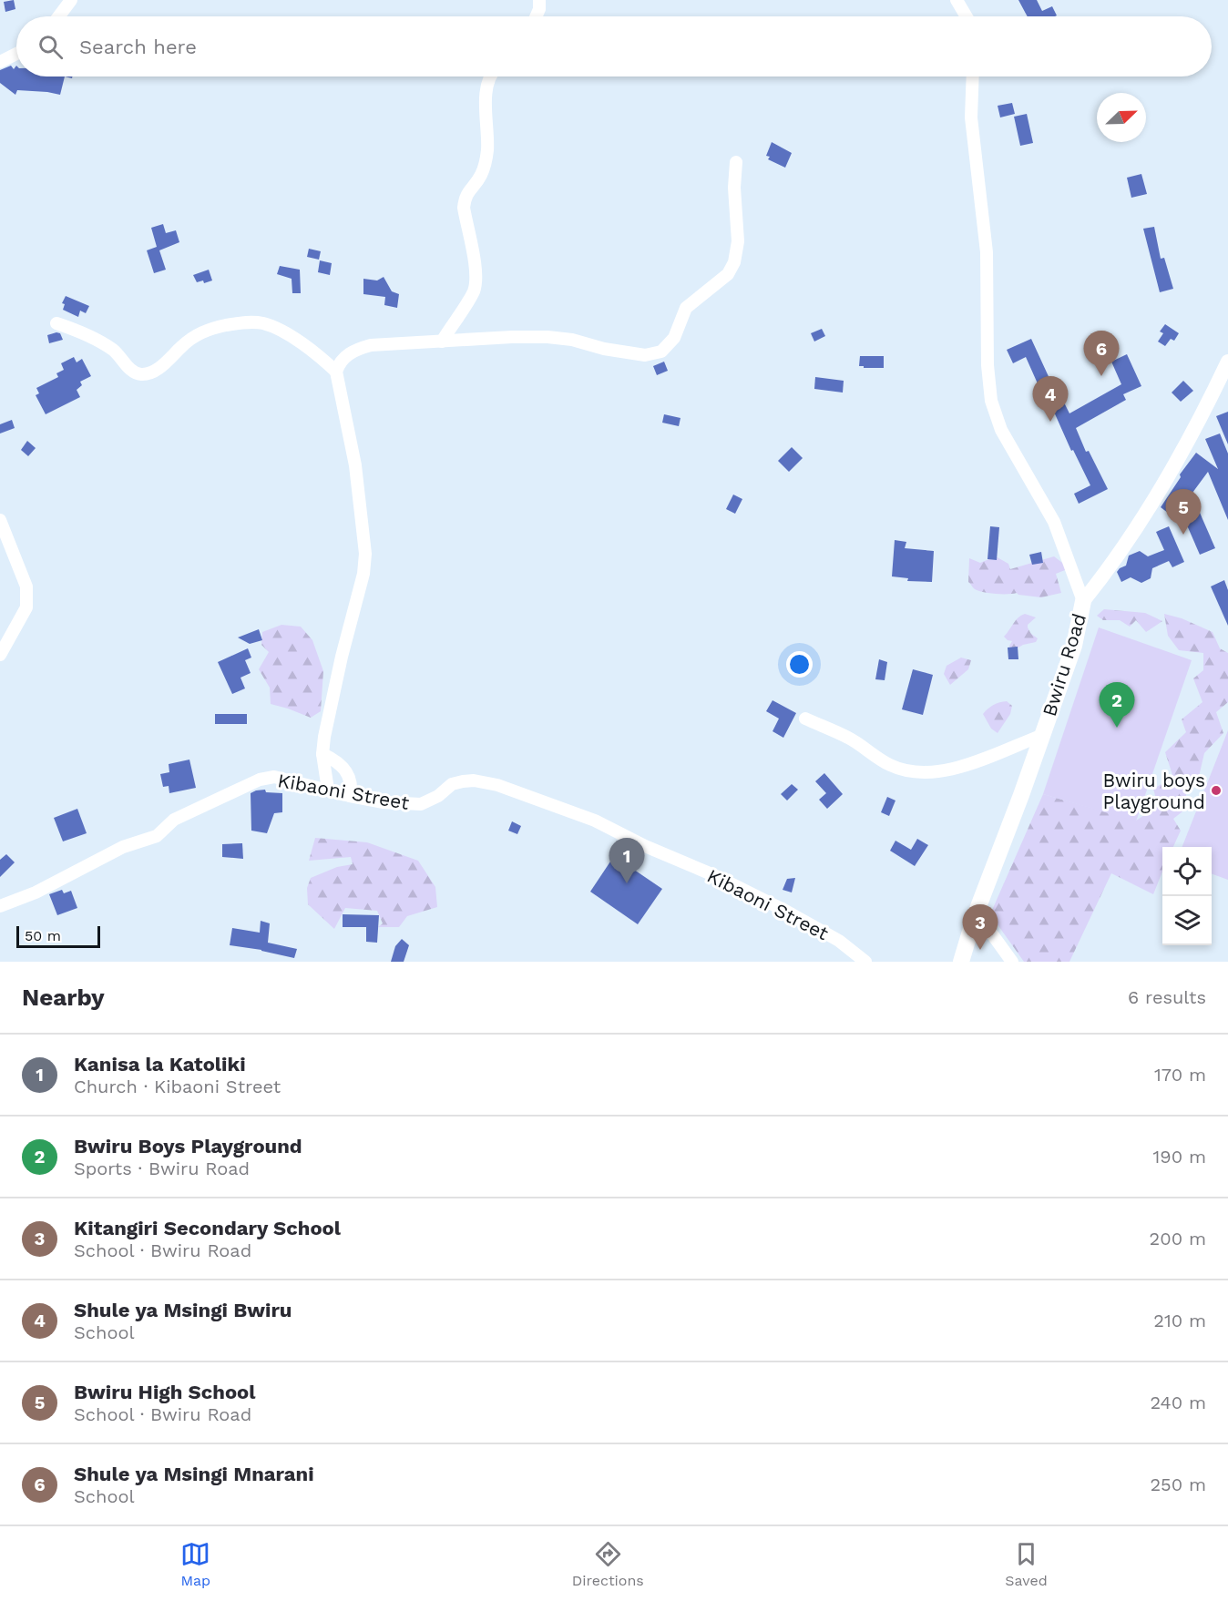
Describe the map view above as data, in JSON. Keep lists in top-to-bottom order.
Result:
{
  "streets": {
    "main road": ["Bwiru Road"],
    "street": ["Kibaoni Street"]
  },
  "places": ["Bwiru boys Playground"],
  "scale_bar": "50 m",
  "north": "top right",
  "page": {
    "search": "Search here",
    "pins": [
      "6",
      "4",
      "5",
      "2",
      "1",
      "3"
    ],
    "scale": "50 m",
    "heading": ["Nearby", "6 results"],
    "list": [
      {
        "mark": "1",
        "name": "Kanisa la Katoliki",
        "note": "Church · Kibaoni Street",
        "value": "170 m"
      },
      {
        "mark": "2",
        "name": "Bwiru Boys Playground",
        "note": "Sports · Bwiru Road",
        "value": "190 m"
      },
      {
        "mark": "3",
        "name": "Kitangiri Secondary School",
        "note": "School · Bwiru Road",
        "value": "200 m"
      },
      {
        "mark": "4",
        "name": "Shule ya Msingi Bwiru",
        "note": "School",
        "value": "210 m"
      },
      {
        "mark": "5",
        "name": "Bwiru High School",
        "note": "School · Bwiru Road",
        "value": "240 m"
      },
      {
        "mark": "6",
        "name": "Shule ya Msingi Mnarani",
        "note": "School",
        "value": "250 m"
      }
    ],
    "nav": ["Map", "Directions", "Saved"]
  }
}
